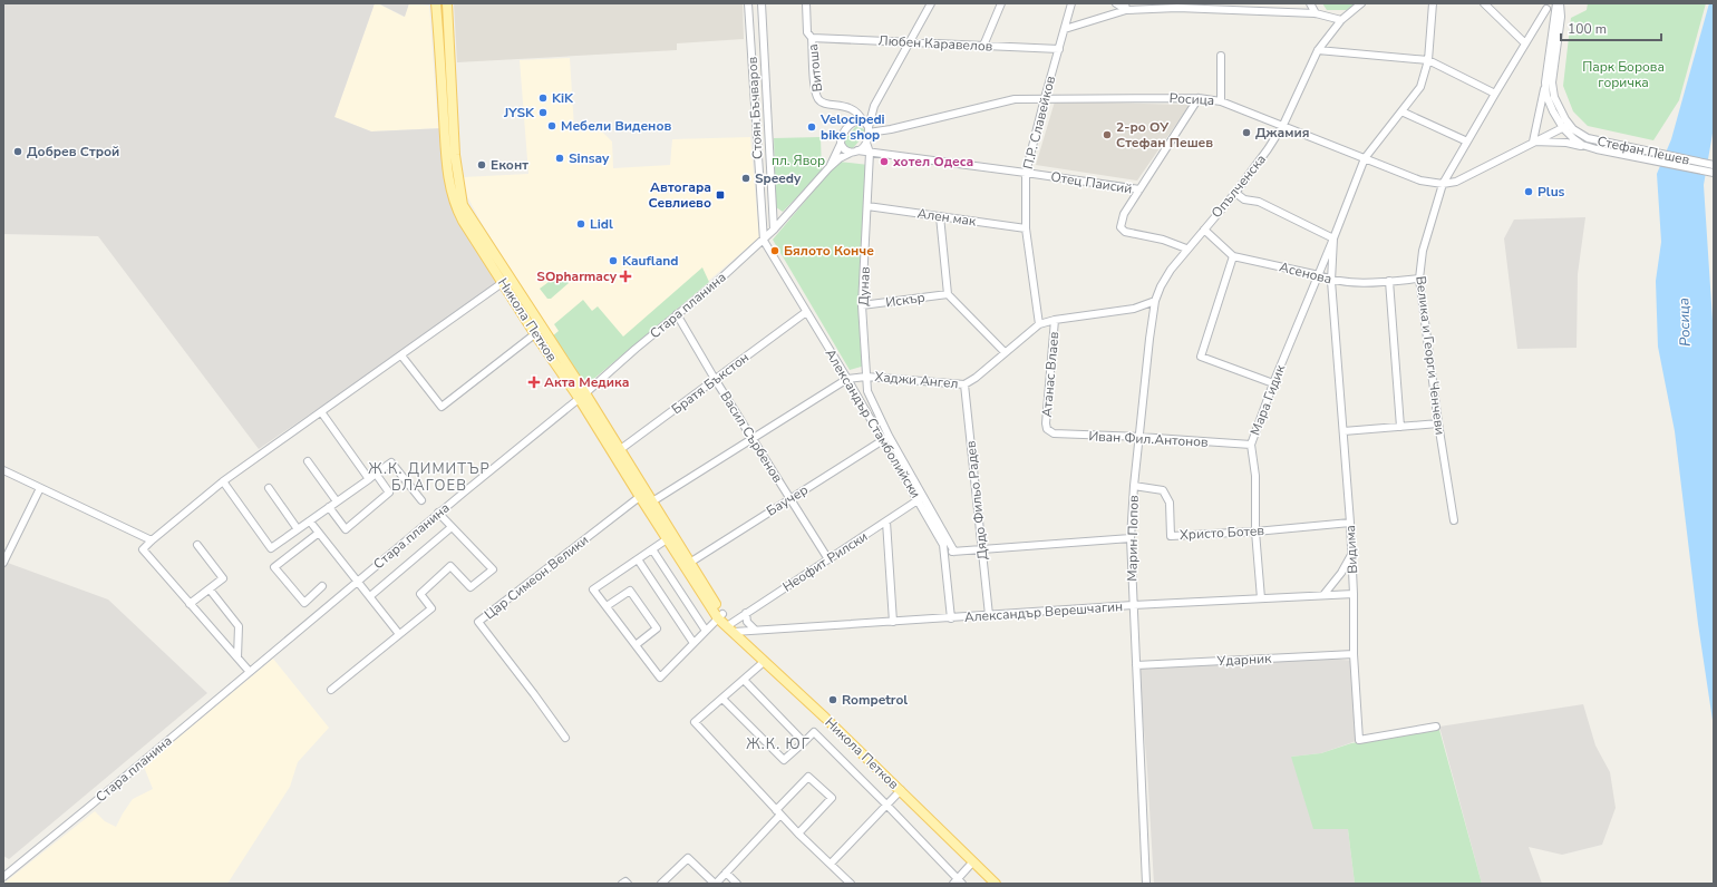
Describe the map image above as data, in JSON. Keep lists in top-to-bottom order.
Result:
{
  "streets": {
    "main road": ["Никола Петков"],
    "street": [
      "Любен Каравелов",
      "Витоша",
      "Росица",
      "Стоян Бъчваров",
      "П.Р. Славейков",
      "Стефан Пешев",
      "Отец Паисий",
      "Опълченска",
      "Ален мак",
      "Асенова",
      "Дунав",
      "Искър",
      "Стара планина",
      "Велика и Георги Ченчеви",
      "Атанас Влаев",
      "Хаджи Ангел",
      "Братя Бъкстон",
      "Мара Гидик",
      "Александър Стамболийски",
      "Васил Сърбенов",
      "Иван Фил.Антонов",
      "Баучер",
      "Дядо Фильо Радев",
      "Христо Ботев",
      "Марин Попов",
      "Видима",
      "Неофит Рилски",
      "Цар Симеон Велики",
      "Александър Верешчагин",
      "Ударник"
    ]
  },
  "crossings": [
    ["Любен Каравелов", "Витоша"],
    ["Любен Каравелов", "П.Р. Славейков"],
    ["Витоша", "Росица"],
    ["Витоша", "Отец Паисий"],
    ["Витоша", "Дунав"],
    ["Витоша", "Стара планина"],
    ["Росица", "П.Р. Славейков"],
    ["Росица", "Стефан Пешев"],
    ["Росица", "Отец Паисий"],
    ["Росица", "Опълченска"],
    ["Росица", "Дунав"],
    ["Росица", "Стара планина"],
    ["Росица", "Велика и Георги Ченчеви"],
    ["Росица", "Мара Гидик"],
    ["Стоян Бъчваров", "Стара планина"],
    ["Стоян Бъчваров", "Александър Стамболийски"],
    ["П.Р. Славейков", "Отец Паисий"],
    ["П.Р. Славейков", "Ален мак"],
    ["П.Р. Славейков", "Хаджи Ангел"],
    ["Отец Паисий", "Дунав"],
    ["Отец Паисий", "Стара планина"],
    ["Опълченска", "Асенова"],
    ["Опълченска", "Хаджи Ангел"],
    ["Опълченска", "Марин Попов"],
    ["Ален мак", "Дунав"],
    ["Асенова", "Велика и Георги Ченчеви"],
    ["Асенова", "Мара Гидик"],
    ["Асенова", "Видима"],
    ["Дунав", "Искър"],
    ["Дунав", "Стара планина"],
    ["Дунав", "Хаджи Ангел"],
    ["Дунав", "Александър Стамболийски"],
    ["Стара планина", "Никола Петков"],
    ["Стара планина", "Александър Стамболийски"],
    ["Стара планина", "Васил Сърбенов"],
    ["Никола Петков", "Братя Бъкстон"],
    ["Никола Петков", "Баучер"],
    ["Никола Петков", "Неофит Рилски"],
    ["Никола Петков", "Цар Симеон Велики"],
    ["Никола Петков", "Александър Верешчагин"],
    ["Атанас Влаев", "Хаджи Ангел"],
    ["Атанас Влаев", "Иван Фил.Антонов"],
    ["Хаджи Ангел", "Александър Стамболийски"],
    ["Хаджи Ангел", "Дядо Фильо Радев"],
    ["Хаджи Ангел", "Марин Попов"],
    ["Братя Бъкстон", "Александър Стамболийски"],
    ["Братя Бъкстон", "Васил Сърбенов"],
    ["Мара Гидик", "Иван Фил.Антонов"],
    ["Мара Гидик", "Христо Ботев"],
    ["Мара Гидик", "Видима"],
    ["Мара Гидик", "Александър Верешчагин"],
    ["Александър Стамболийски", "Баучер"],
    ["Александър Стамболийски", "Неофит Рилски"],
    ["Александър Стамболийски", "Александър Верешчагин"],
    ["Васил Сърбенов", "Баучер"],
    ["Васил Сърбенов", "Неофит Рилски"],
    ["Иван Фил.Антонов", "Марин Попов"],
    ["Дядо Фильо Радев", "Александър Верешчагин"],
    ["Христо Ботев", "Марин Попов"],
    ["Христо Ботев", "Видима"],
    ["Марин Попов", "Александър Верешчагин"],
    ["Марин Попов", "Ударник"],
    ["Видима", "Александър Верешчагин"],
    ["Видима", "Ударник"],
    ["Неофит Рилски", "Александър Верешчагин"]
  ],
  "districts": ["Ж.К. ДИМИТЪР БЛАГОЕВ", "Ж.К. ЮГ"],
  "water": ["Росица"],
  "parks": ["Парк Борова горичка", "пл. Явор"],
  "places": {
    "other": [
      "KiK",
      "JYSK",
      "Мебели Виденов",
      "Velocipedi bike shop",
      "Джамия",
      "2-ро ОУ Стефан Пешев",
      "Добрев Строй",
      "Sinsay",
      "хотел Одеса",
      "Еконт",
      "Speedy",
      "Plus",
      "Lidl",
      "Бялото Конче",
      "Kaufland",
      "Rompetrol"
    ],
    "transit": ["Автогара Севлиево"],
    "health": ["SOpharmacy", "Акта Медика"]
  },
  "scale_bar": "100 m"
}
